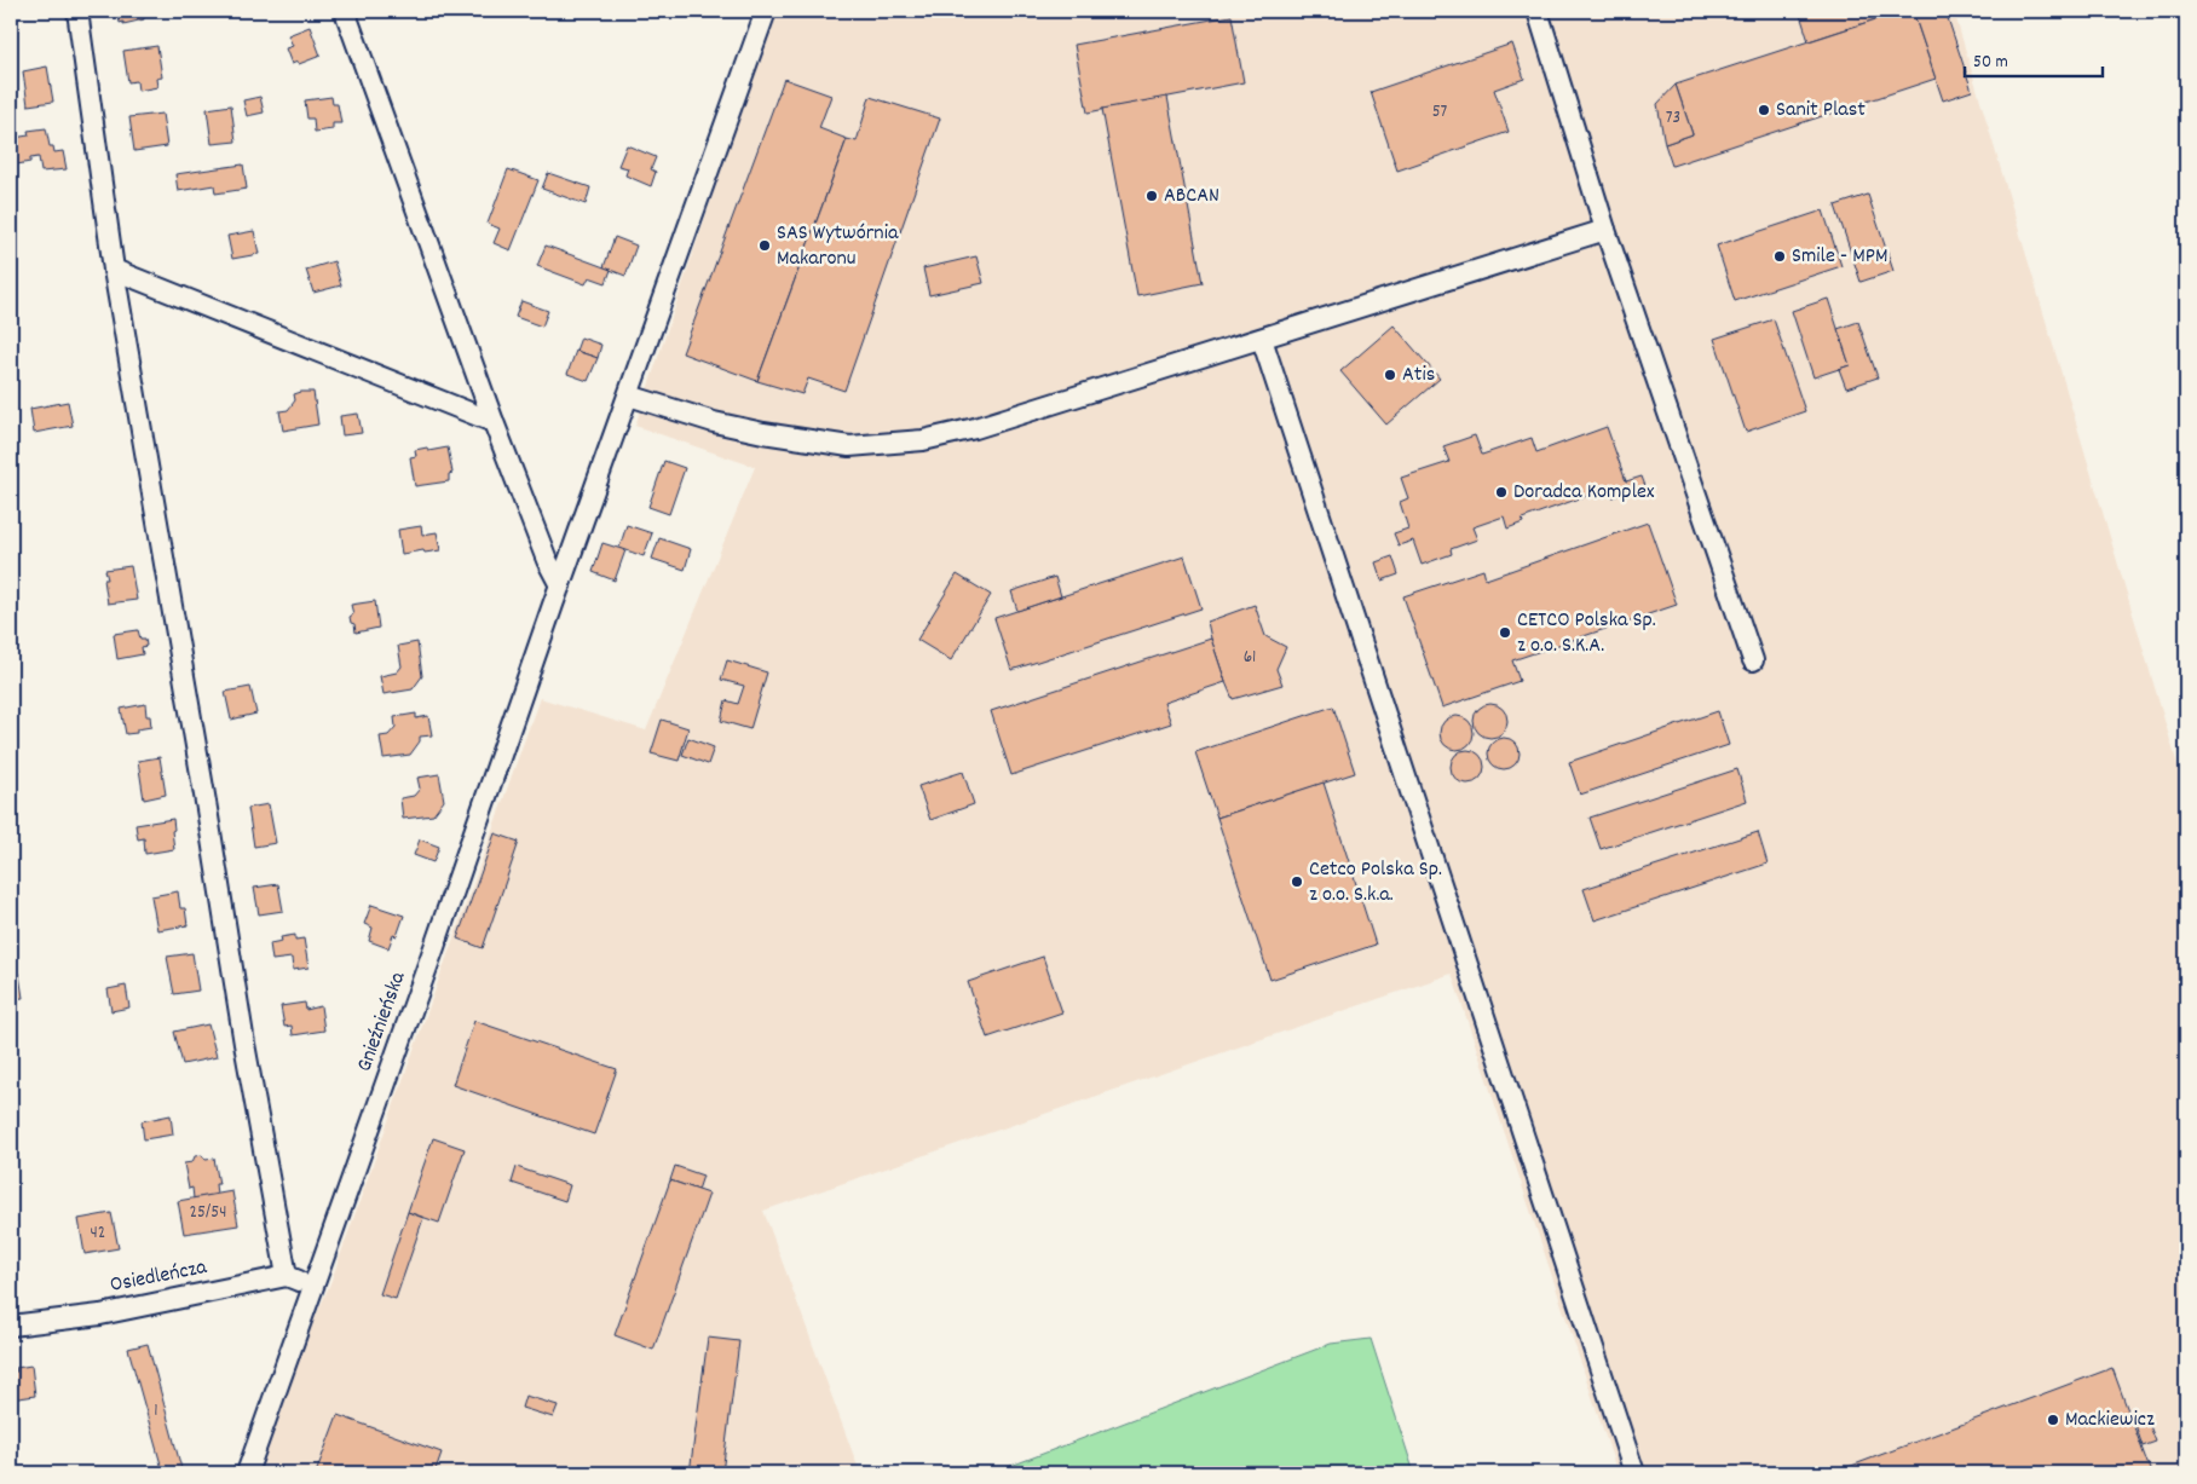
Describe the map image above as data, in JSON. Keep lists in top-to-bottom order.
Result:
{
  "streets": {
    "street": ["Gnieźnieńska", "Osiedleńcza"]
  },
  "places": [
    "Sanit Plast",
    "ABCAN",
    "SAS Wytwórnia Makaronu",
    "Smile - MPM",
    "Atis",
    "Doradca Komplex",
    "CETCO Polska Sp. z o.o. S.K.A.",
    "Cetco Polska Sp. z o.o. S.k.a.",
    "Mackiewicz"
  ],
  "house_numbers": [
    "57",
    "73",
    "61",
    "25/54",
    "42",
    "1"
  ],
  "scale_bar": "50 m"
}
